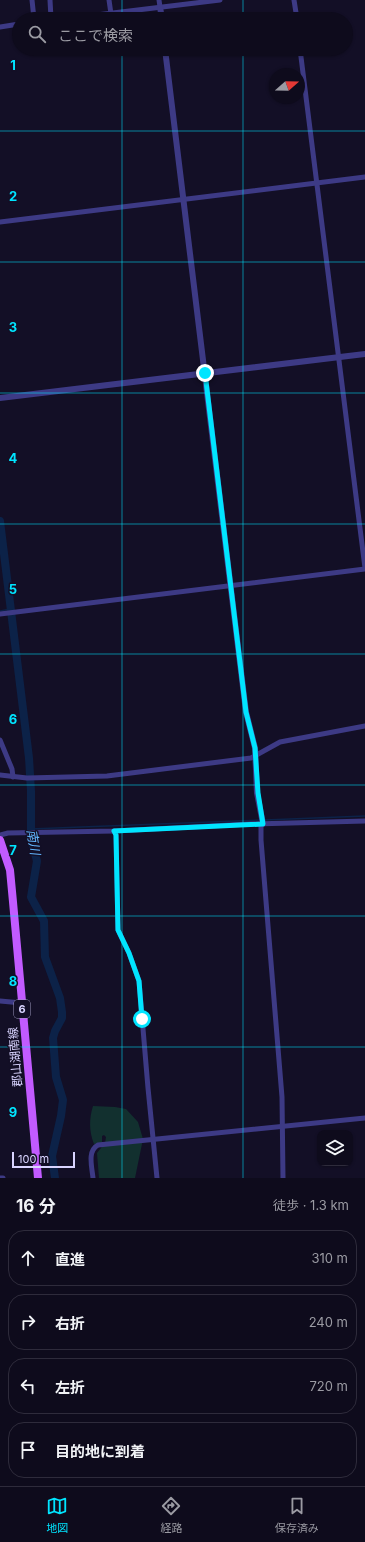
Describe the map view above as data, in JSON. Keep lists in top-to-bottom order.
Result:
{
  "streets": {
    "main road": ["6", "郡山湖南線"]
  },
  "water": ["南川"],
  "scale_bar": "100 m",
  "north": "right",
  "page": {
    "search": "ここで検索",
    "scale": "100 m",
    "heading": ["16 分", "徒歩 · 1.3 km"],
    "list": [
      ["直進", "310 m"],
      ["右折", "240 m"],
      ["左折", "720 m"],
      "目的地に到着"
    ],
    "nav": ["地図", "経路", "保存済み"]
  },
  "grid": {
    "rows": [
      "1",
      "2",
      "3",
      "4",
      "5",
      "6",
      "7",
      "8",
      "9"
    ]
  }
}
